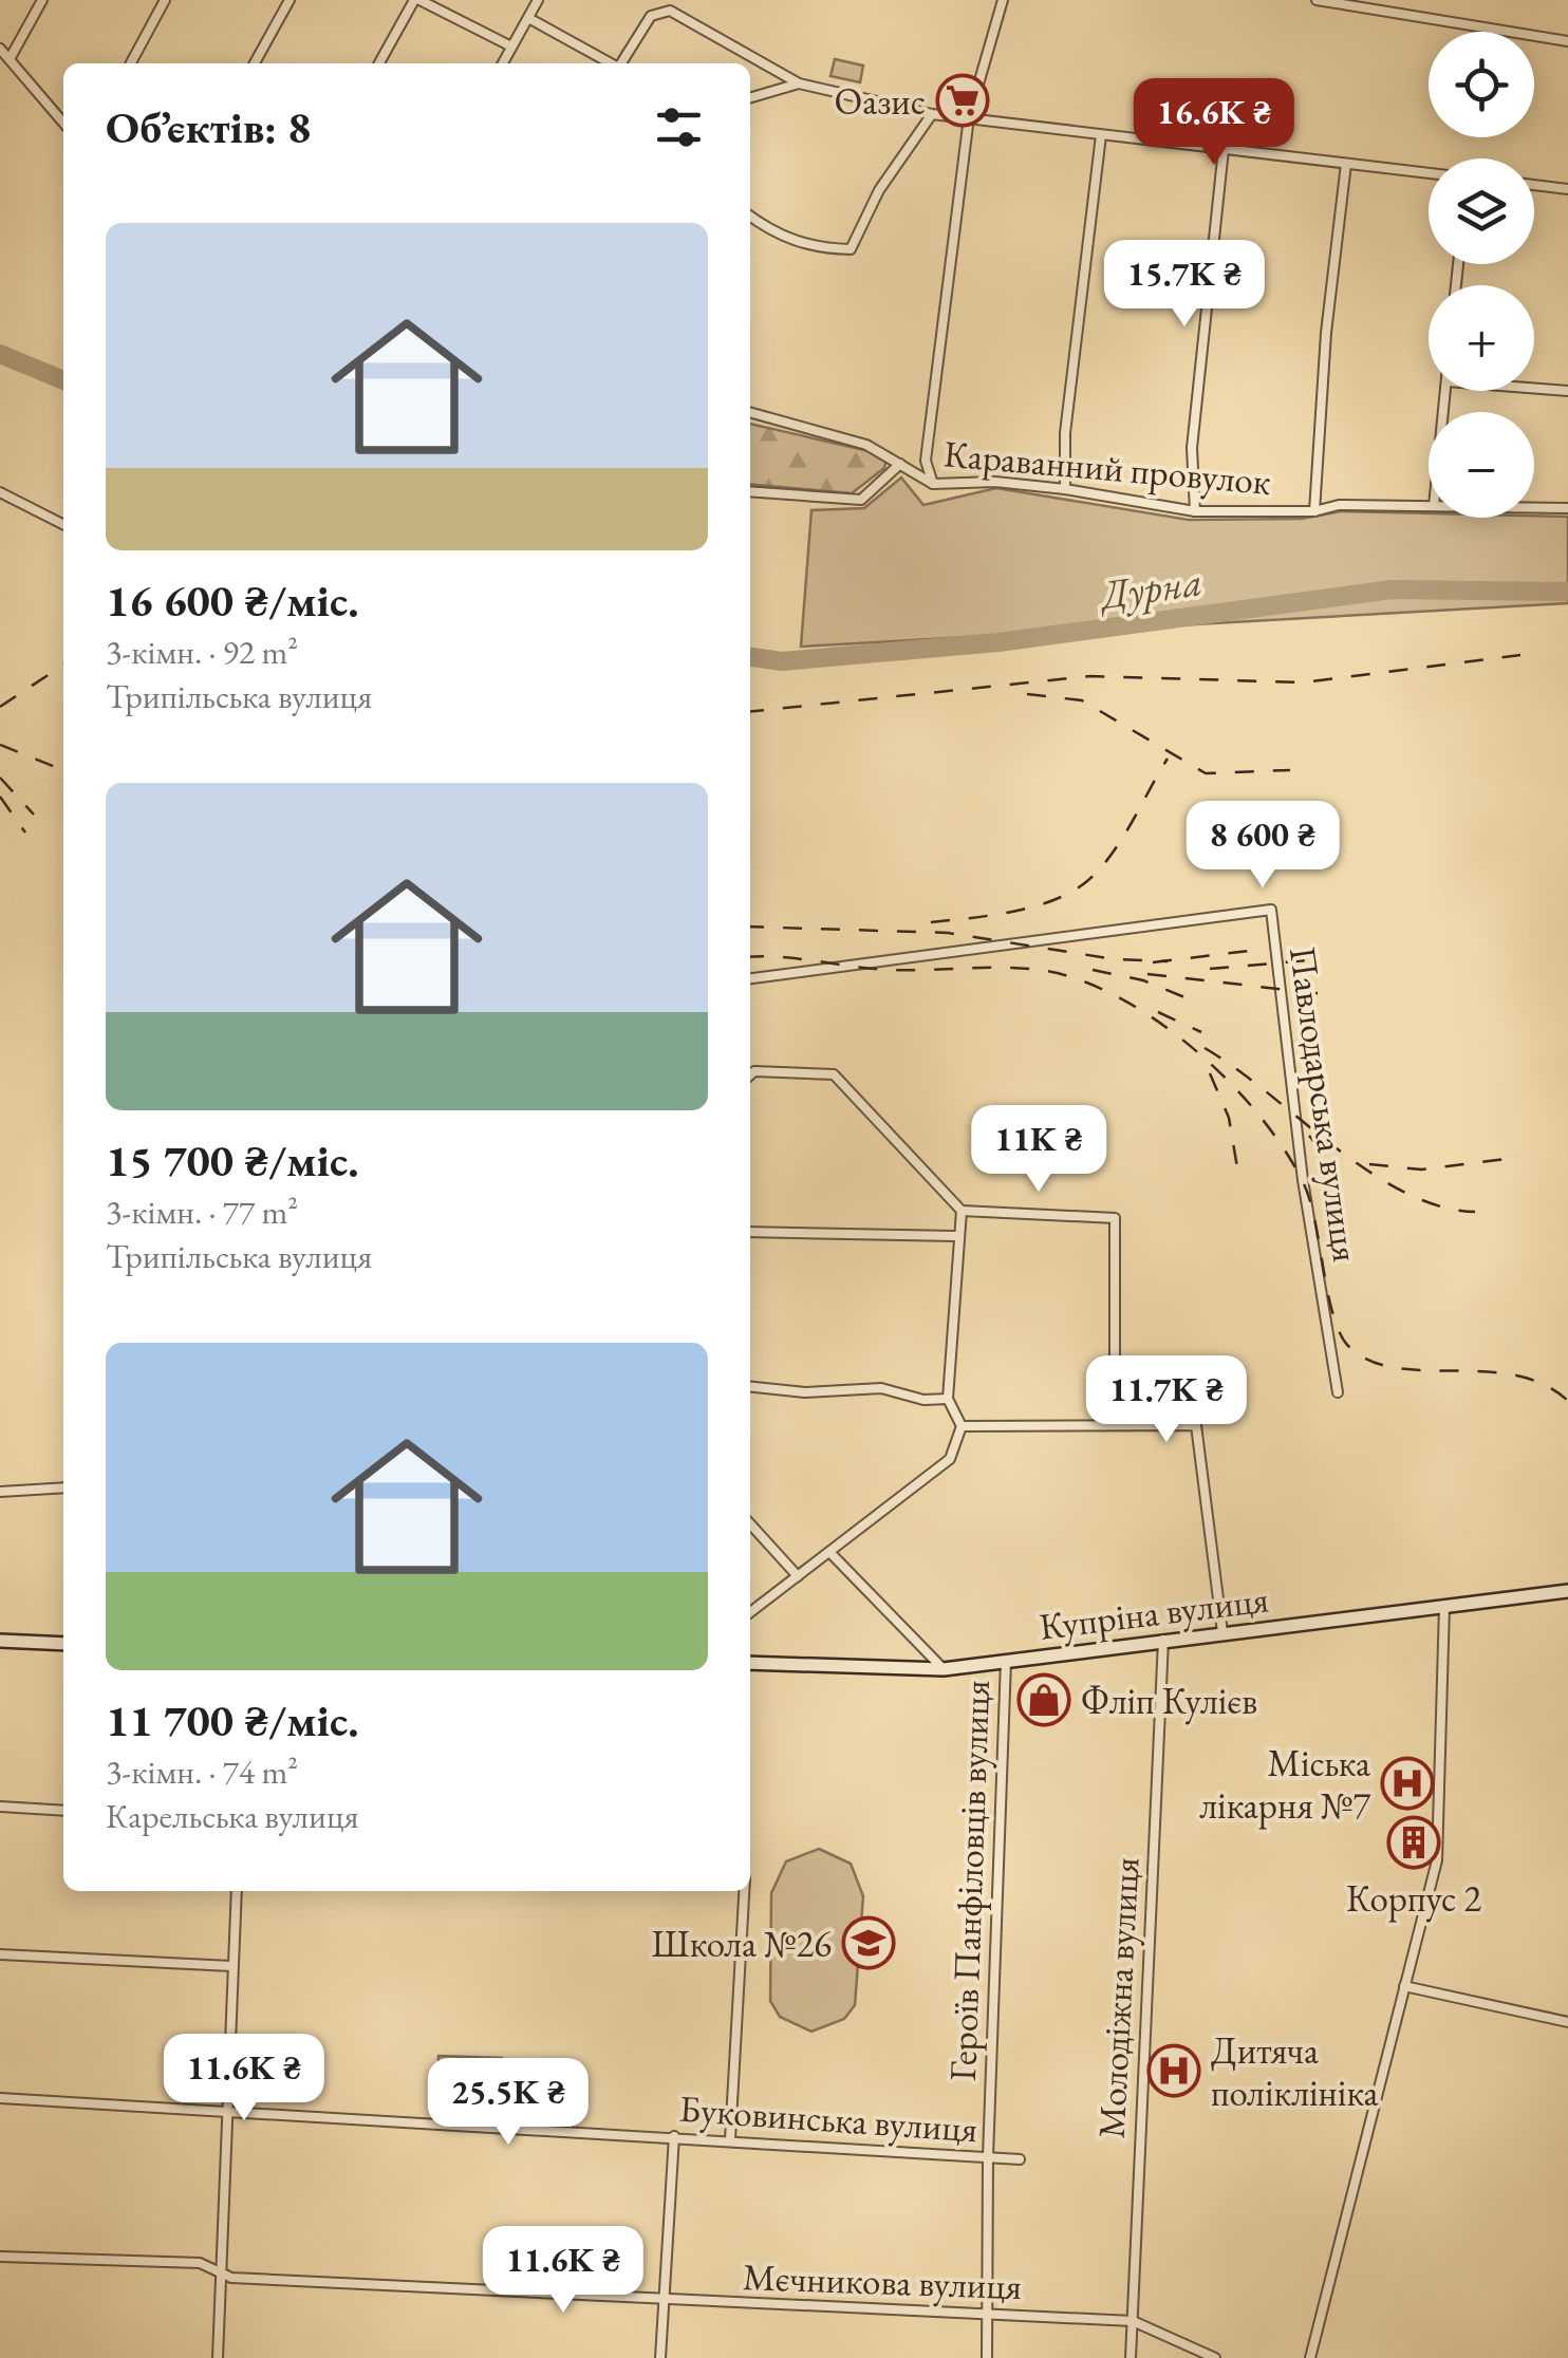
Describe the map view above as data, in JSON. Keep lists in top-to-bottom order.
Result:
{
  "streets": {
    "main road": ["Купріна вулиця"],
    "street": [
      "Караванний провулок",
      "Павлодарська вулиця",
      "Героїв Панфіловців вулиця",
      "Молодіжна вулиця",
      "Буковинська вулиця",
      "Мєчникова вулиця"
    ]
  },
  "crossings": [
    ["Купріна вулиця", "Героїв Панфіловців вулиця"],
    ["Купріна вулиця", "Молодіжна вулиця"],
    ["Героїв Панфіловців вулиця", "Буковинська вулиця"],
    ["Героїв Панфіловців вулиця", "Мєчникова вулиця"],
    ["Молодіжна вулиця", "Мєчникова вулиця"]
  ],
  "water": ["Дурна"],
  "places": {
    "supermarket": ["Оазис"],
    "shop": ["Фліп Кулієв"],
    "hospital": ["Міська лікарня №7", "Дитяча поліклініка"],
    "building": ["Корпус 2"],
    "school or university": ["Школа №26"]
  },
  "page": {
    "map_buttons": ["+", "−"],
    "heading": "Об’єктів: 8",
    "price": [
      "16.6K ₴",
      "15.7K ₴",
      "8 600 ₴",
      "11K ₴",
      "11.7K ₴",
      "11.6K ₴",
      "25.5K ₴",
      "11.6K ₴"
    ],
    "list": [
      {
        "name": "16 600 ₴/міс.",
        "note": "3-кімн. · 92 m² · Трипільська вулиця"
      },
      {
        "name": "15 700 ₴/міс.",
        "note": "3-кімн. · 77 m² · Трипільська вулиця"
      },
      {
        "name": "11 700 ₴/міс.",
        "note": "3-кімн. · 74 m² · Карельська вулиця"
      }
    ]
  }
}
